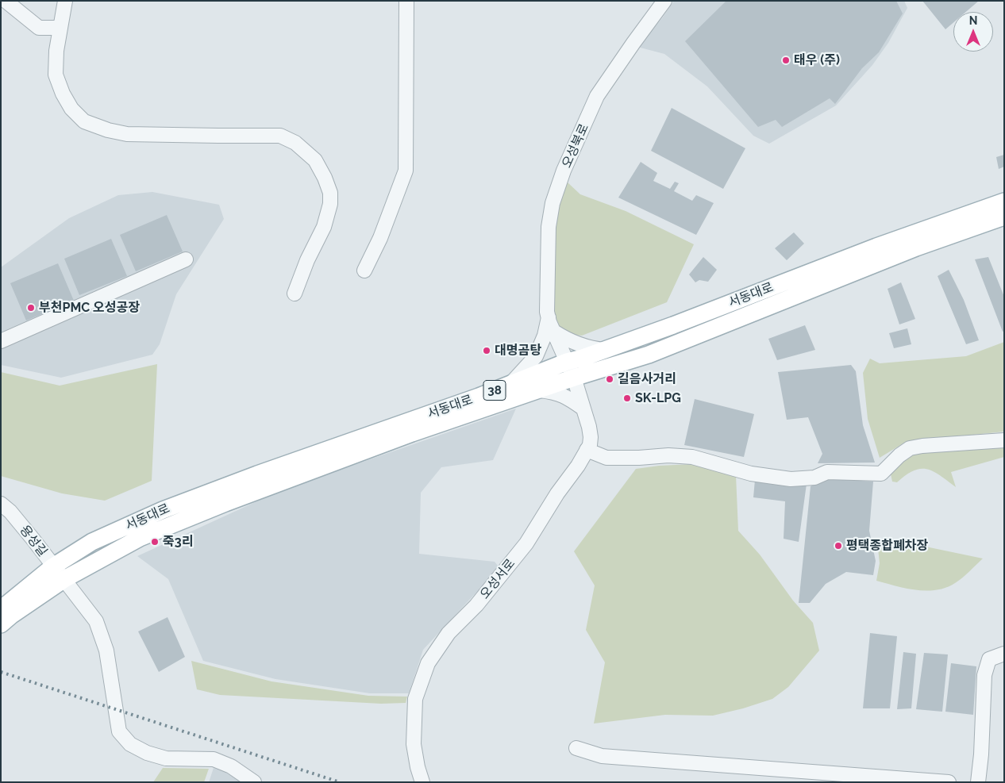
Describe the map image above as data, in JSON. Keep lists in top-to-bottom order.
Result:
{
  "streets": {
    "main road": ["서동대로", "38"],
    "street": ["오성북로", "용성길", "오성서로"]
  },
  "crossings": [
    ["오성북로", "오성서로"],
    ["서동대로", "용성길"],
    ["서동대로", "오성서로"]
  ],
  "places": [
    "태우 (주)",
    "부천PMC 오성공장",
    "대명곰탕",
    "길음사거리",
    "SK-LPG",
    "죽3리",
    "평택종합폐차장"
  ],
  "north": "top"
}
